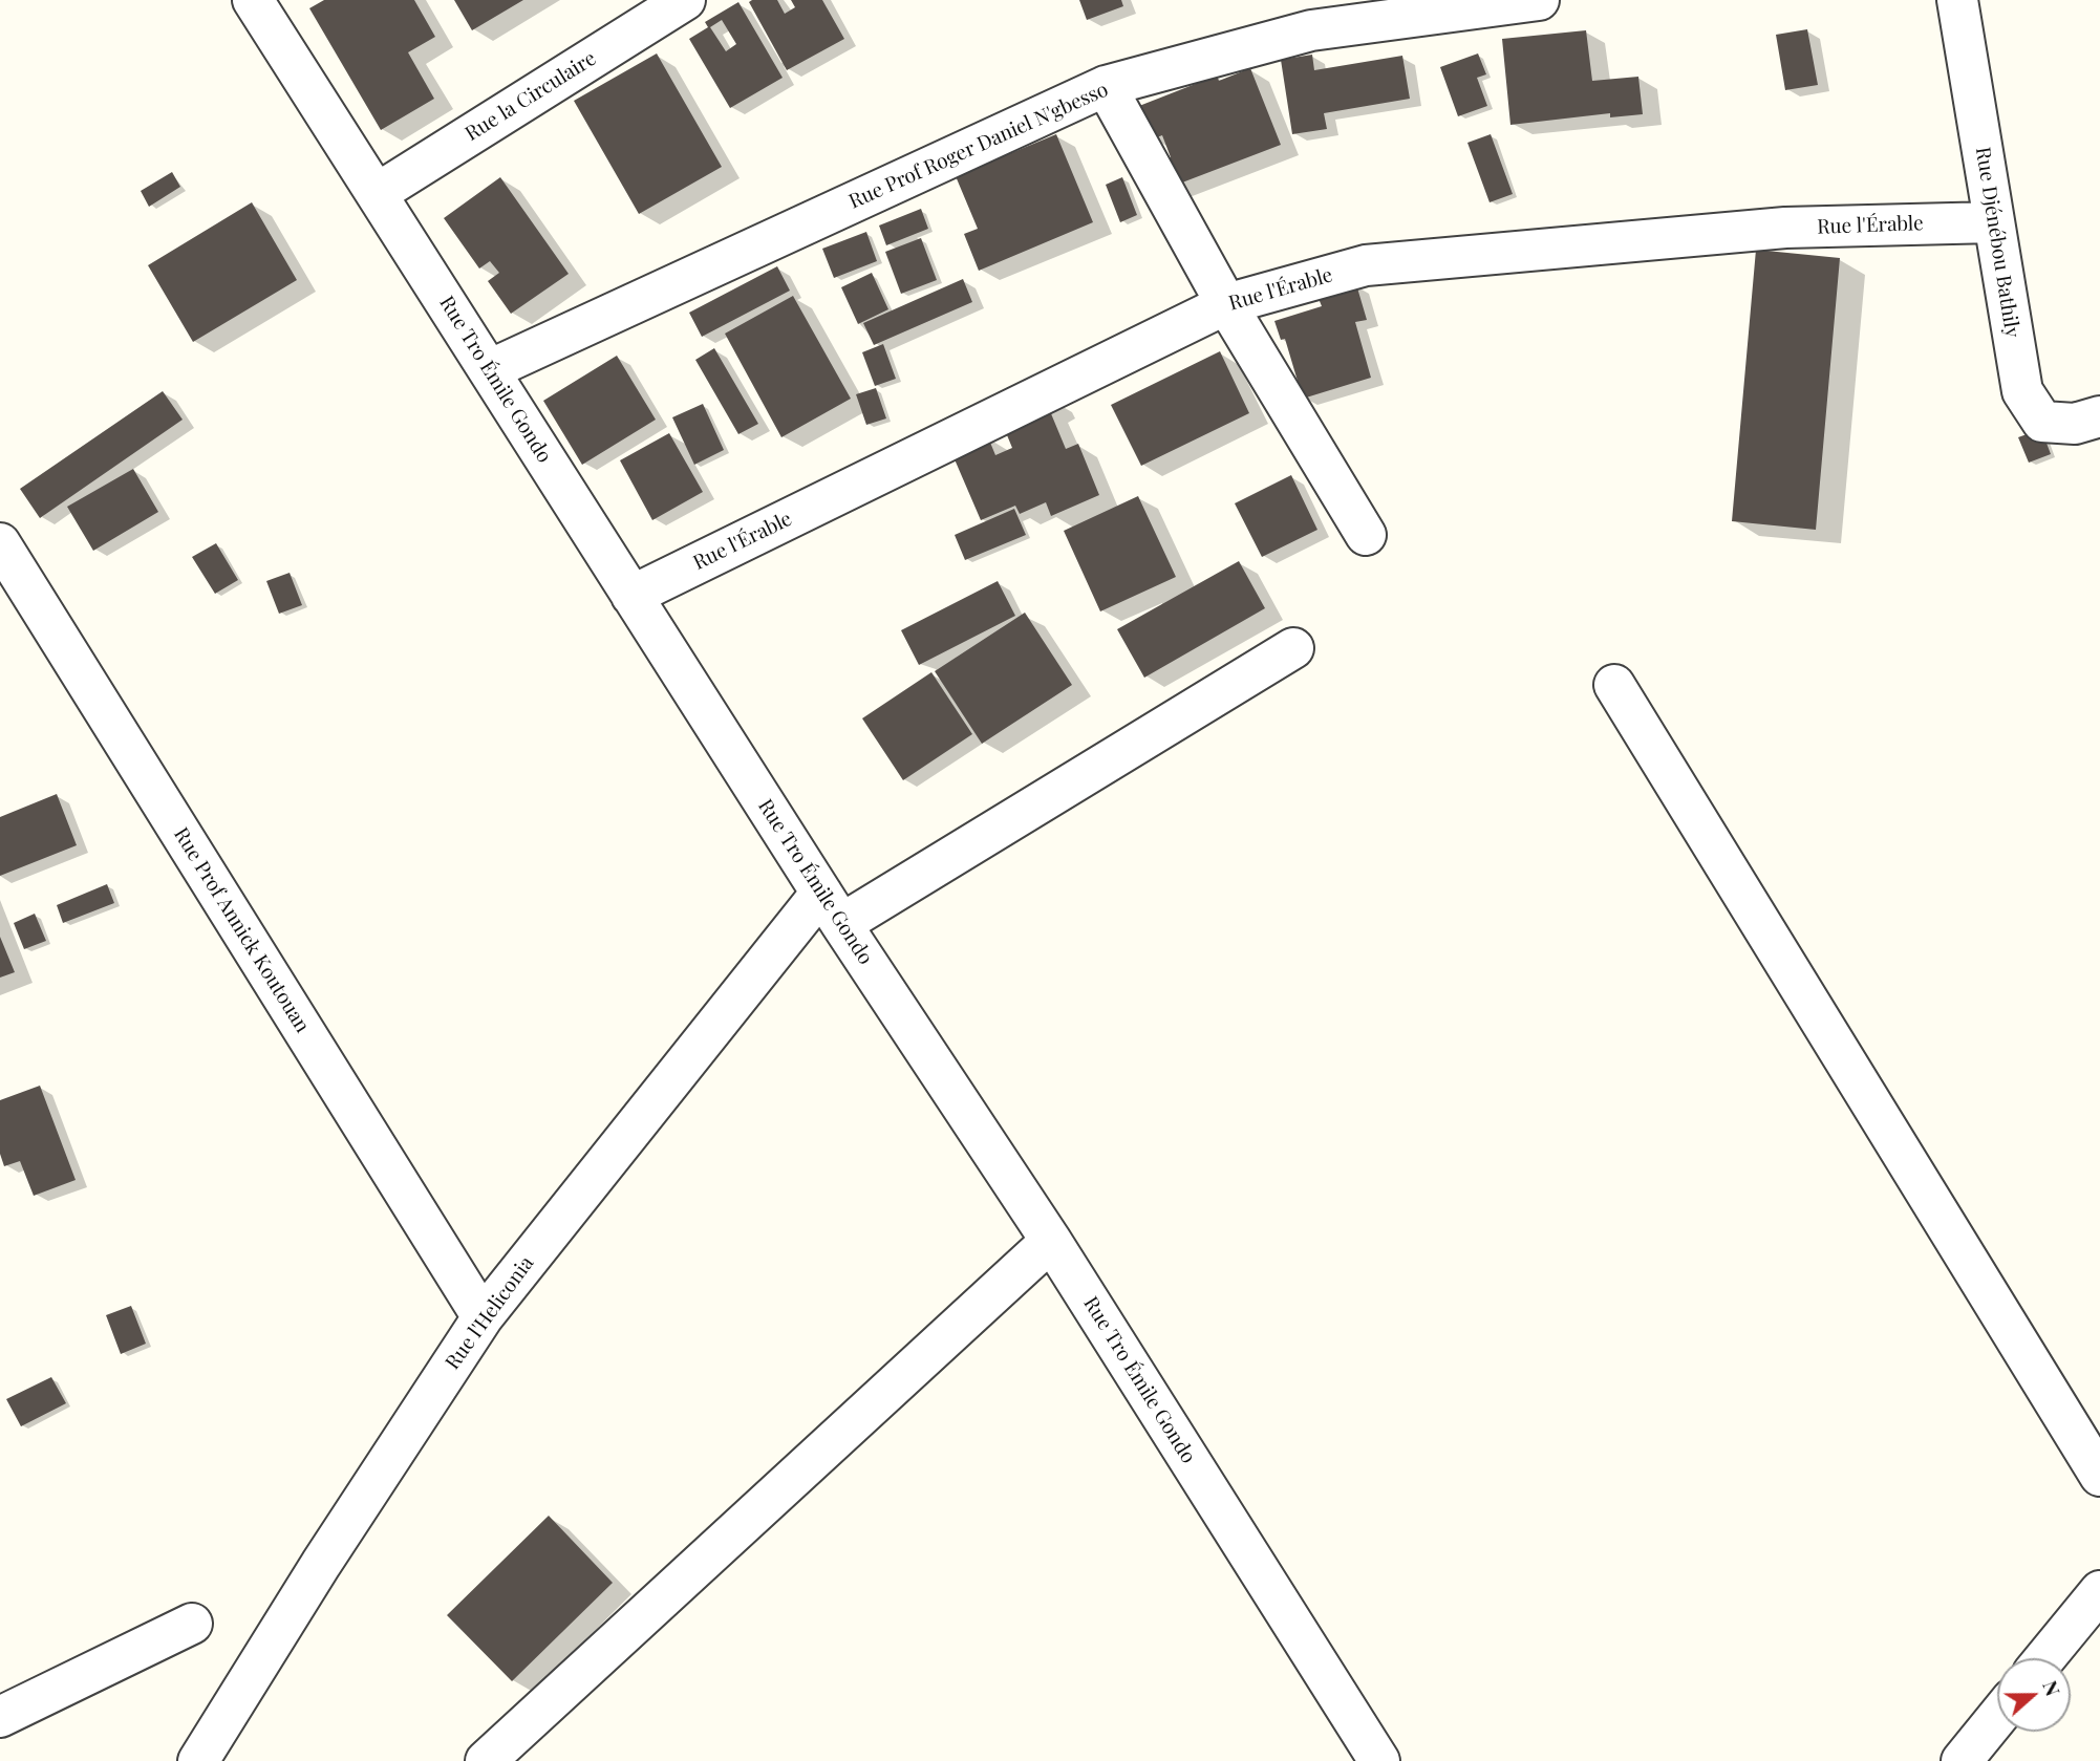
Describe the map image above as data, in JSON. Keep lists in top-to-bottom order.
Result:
{
  "streets": {
    "street": [
      "Rue la Circulaire",
      "Rue Prof Roger Daniel N'gbesso",
      "Rue l'Érable",
      "Rue Djénébou Bathily",
      "Rue Tro Émile Gondo",
      "Rue Prof Annick Koutouan",
      "Rue l'Heliconia"
    ]
  },
  "crossings": [
    ["Rue la Circulaire", "Rue Tro Émile Gondo"],
    ["Rue Prof Roger Daniel N'gbesso", "Rue Tro Émile Gondo"],
    ["Rue l'Érable", "Rue Djénébou Bathily"],
    ["Rue l'Érable", "Rue Tro Émile Gondo"],
    ["Rue Tro Émile Gondo", "Rue l'Heliconia"],
    ["Rue Prof Annick Koutouan", "Rue l'Heliconia"]
  ],
  "north": "right"
}
